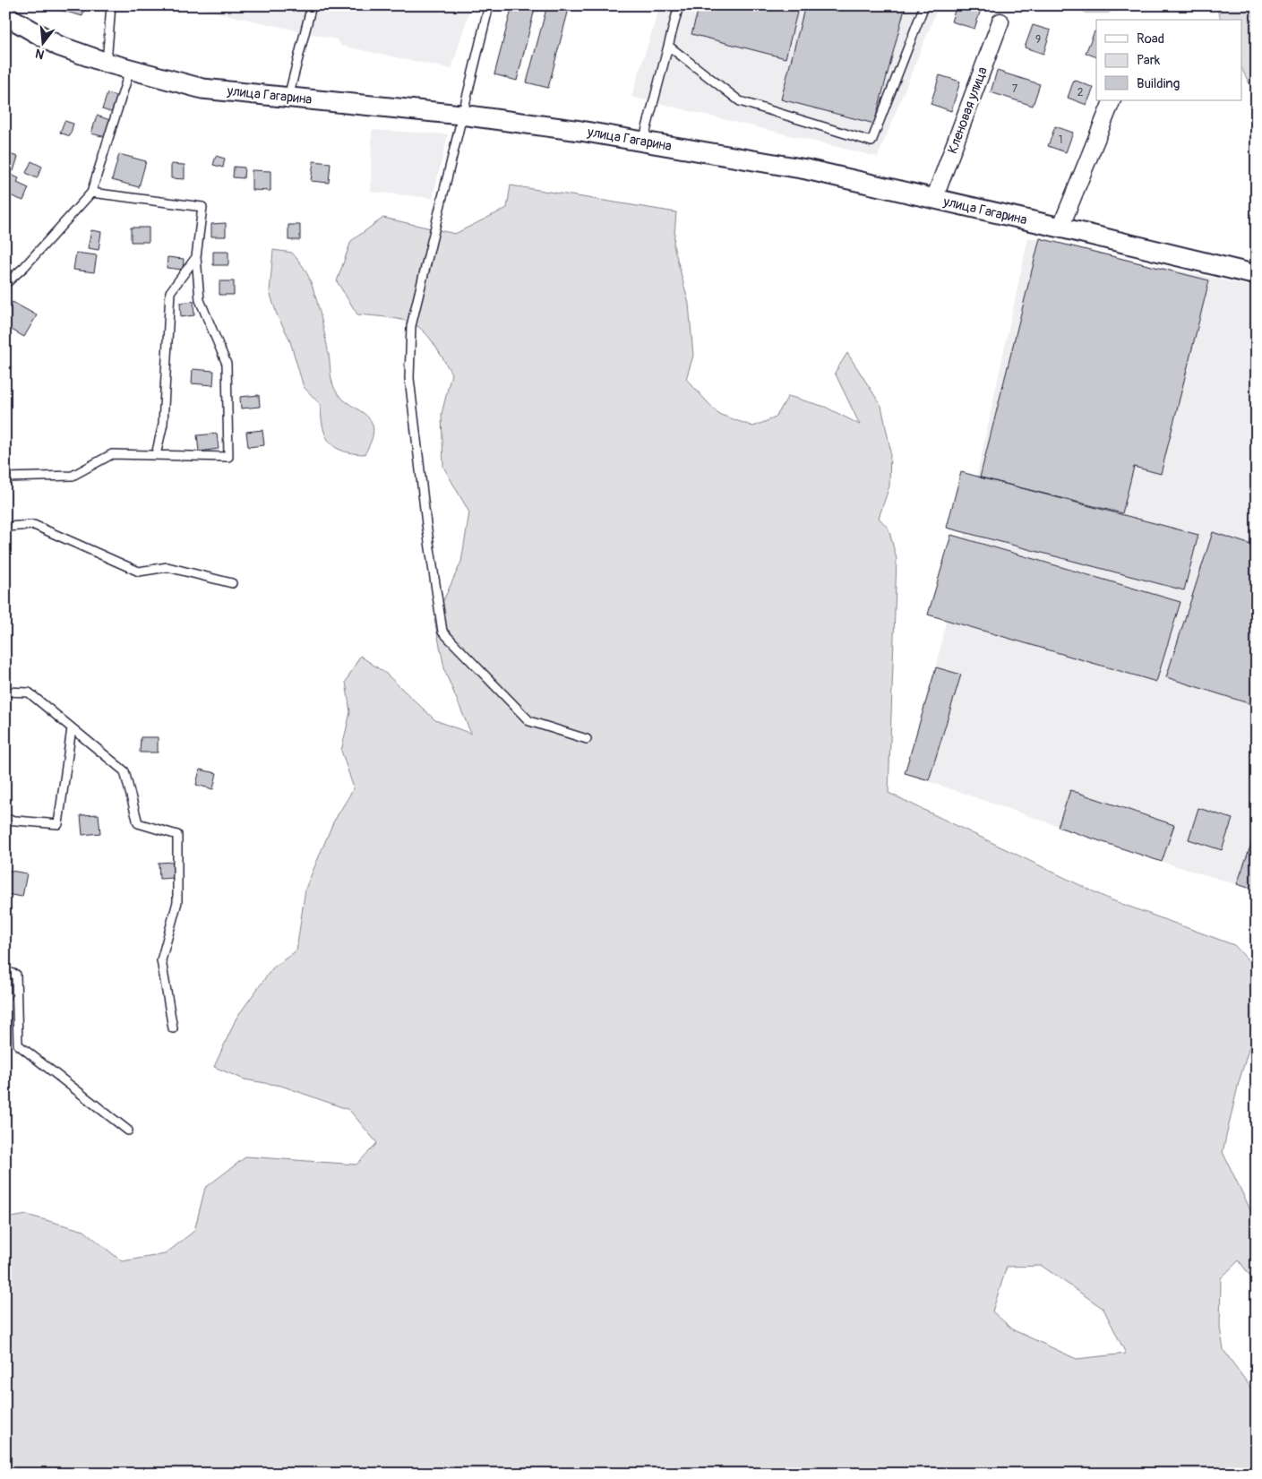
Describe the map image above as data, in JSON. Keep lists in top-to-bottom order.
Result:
{
  "streets": {
    "street": ["улица Гагарина", "Кленовая улица"]
  },
  "crossings": [
    ["улица Гагарина", "Кленовая улица"]
  ],
  "house_numbers": [
    "9",
    "7",
    "2",
    "1"
  ],
  "legend": ["Road", "Park", "Building"],
  "north": "bottom"
}
